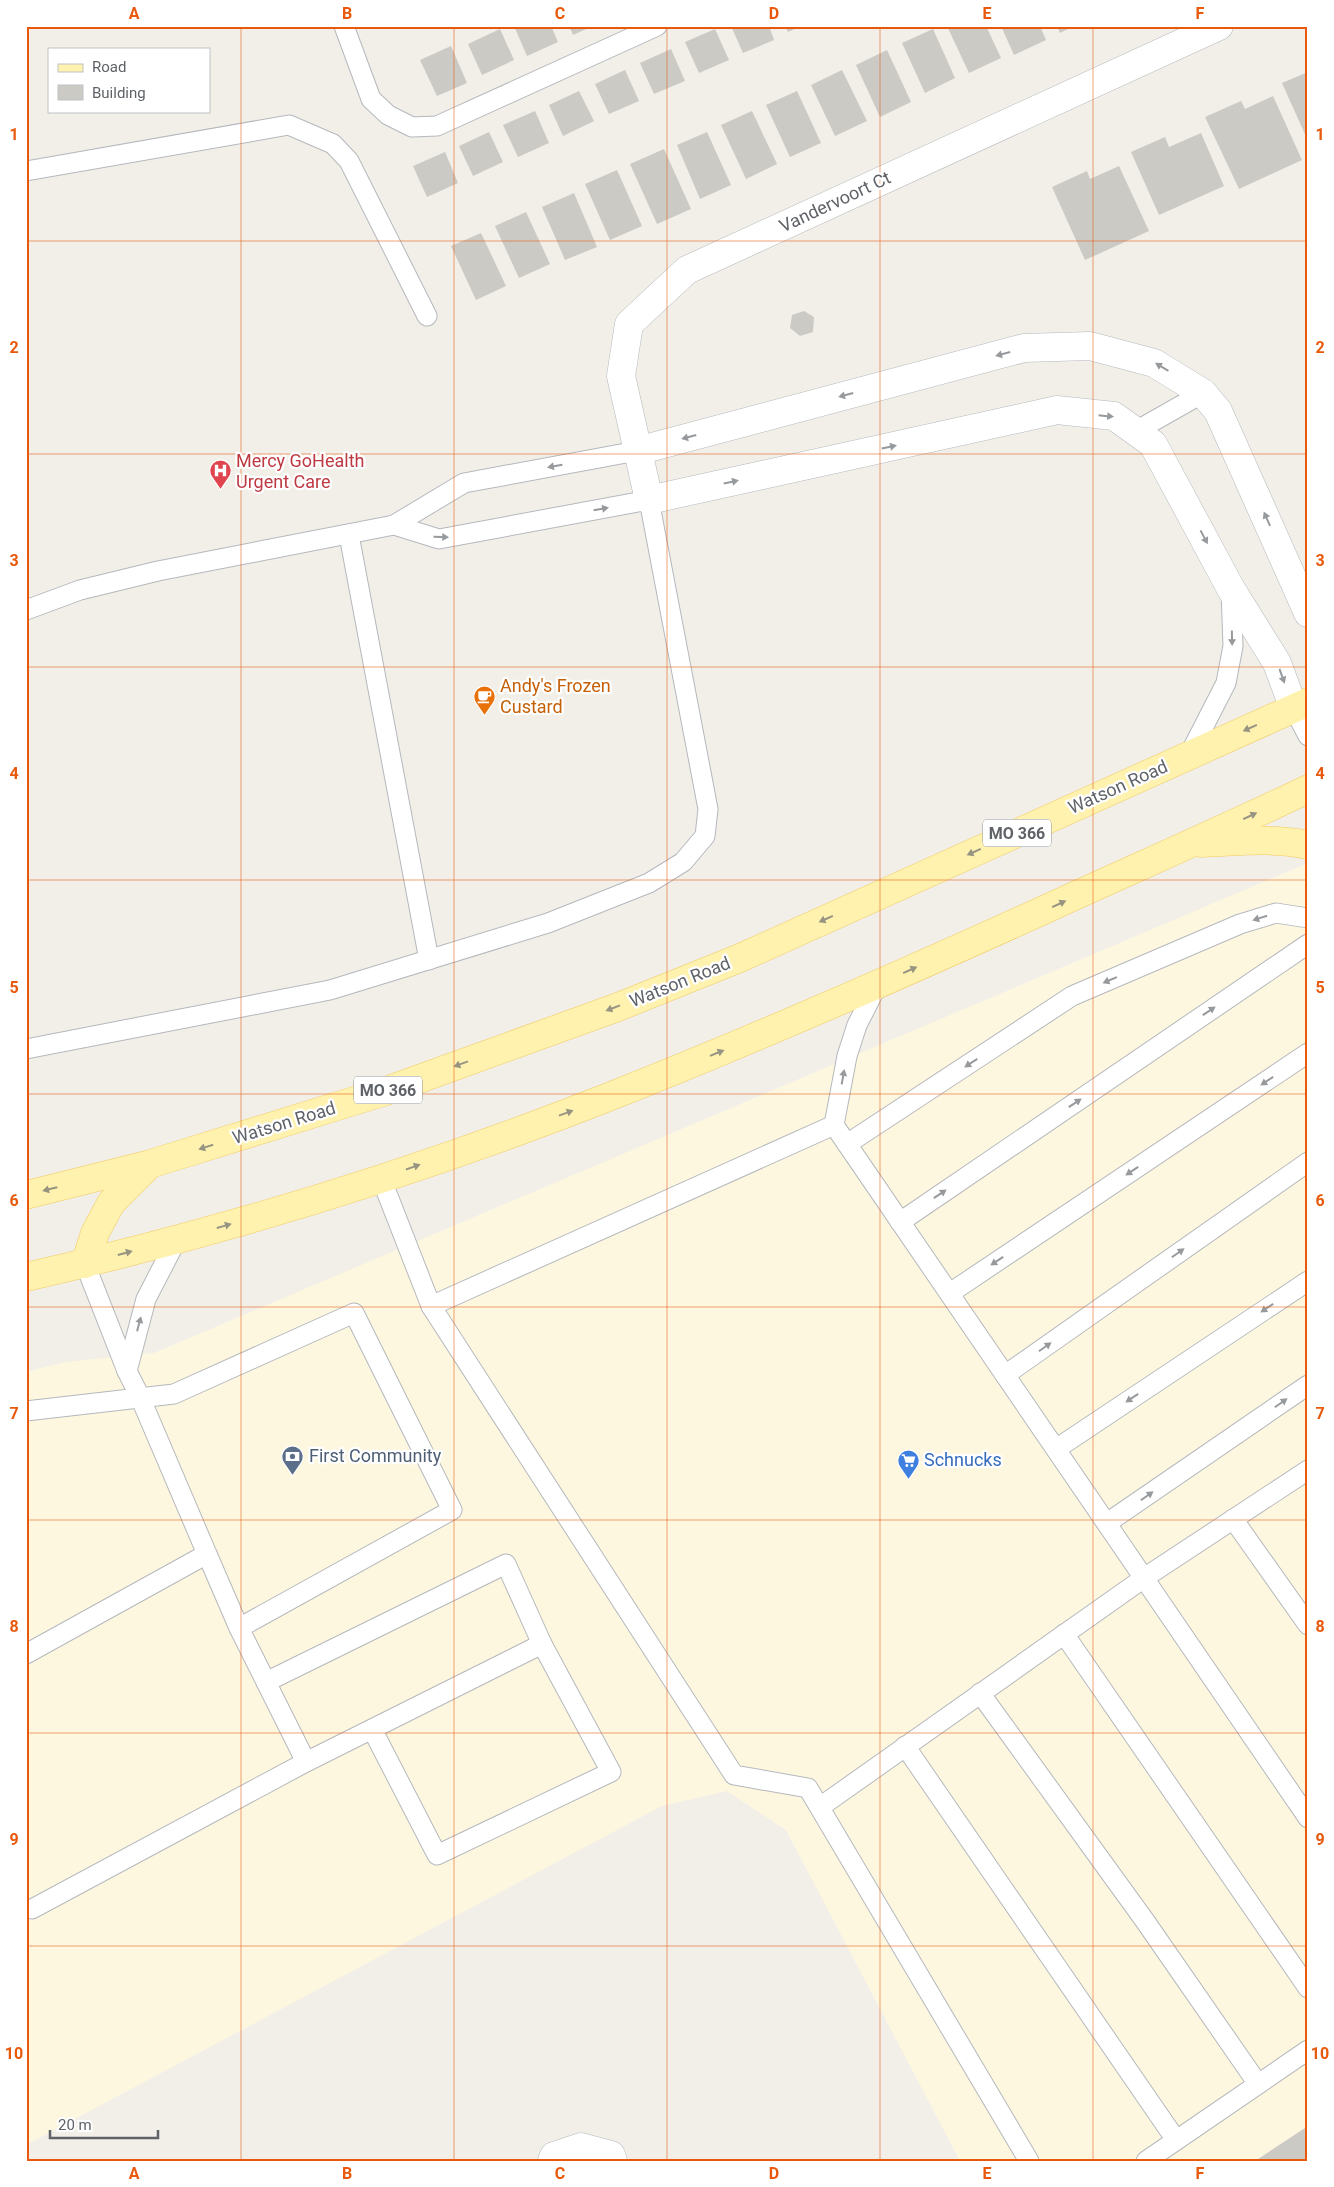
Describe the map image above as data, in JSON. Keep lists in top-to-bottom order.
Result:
{
  "streets": {
    "main road": ["Watson Road", "MO 366"],
    "street": ["Vandervoort Ct"]
  },
  "places": {
    "hospital": ["Mercy GoHealth Urgent Care"],
    "cafe": ["Andy's Frozen Custard"],
    "bank": ["First Community"],
    "supermarket": ["Schnucks"]
  },
  "legend": ["Road", "Building"],
  "scale_bar": "20 m",
  "grid": {
    "columns": [
      "A",
      "B",
      "C",
      "D",
      "E",
      "F"
    ],
    "rows": [
      "1",
      "2",
      "3",
      "4",
      "5",
      "6",
      "7",
      "8",
      "9",
      "10"
    ]
  }
}
